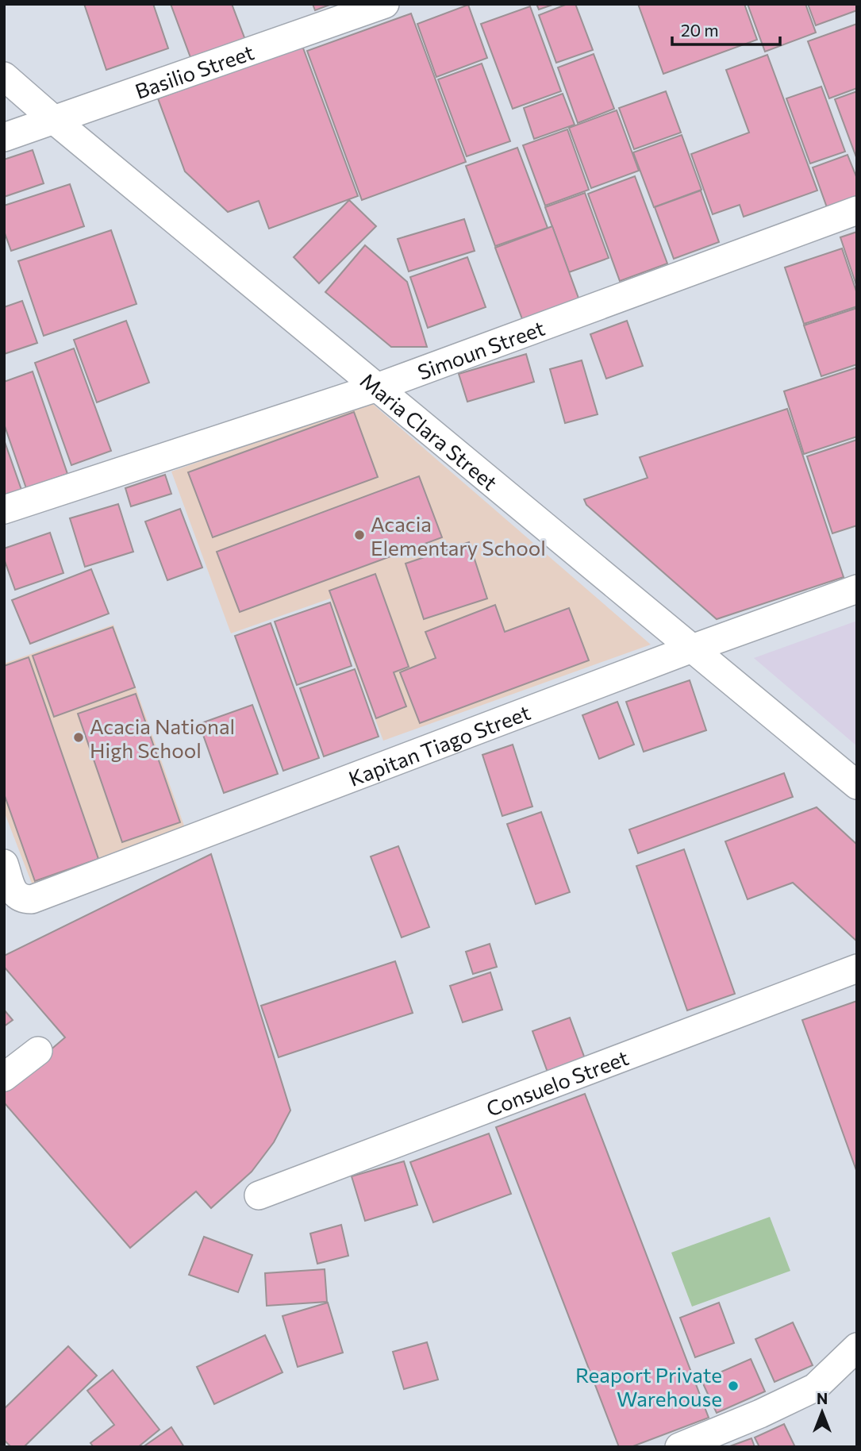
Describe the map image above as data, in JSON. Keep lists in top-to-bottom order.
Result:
{
  "streets": {
    "street": [
      "Basilio Street",
      "Simoun Street",
      "Maria Clara Street",
      "Kapitan Tiago Street",
      "Consuelo Street"
    ]
  },
  "crossings": [
    ["Basilio Street", "Maria Clara Street"],
    ["Simoun Street", "Maria Clara Street"],
    ["Maria Clara Street", "Kapitan Tiago Street"]
  ],
  "places": ["Acacia Elementary School", "Acacia National High School", "Reaport Private Warehouse"],
  "scale_bar": "20 m",
  "north": "top"
}
